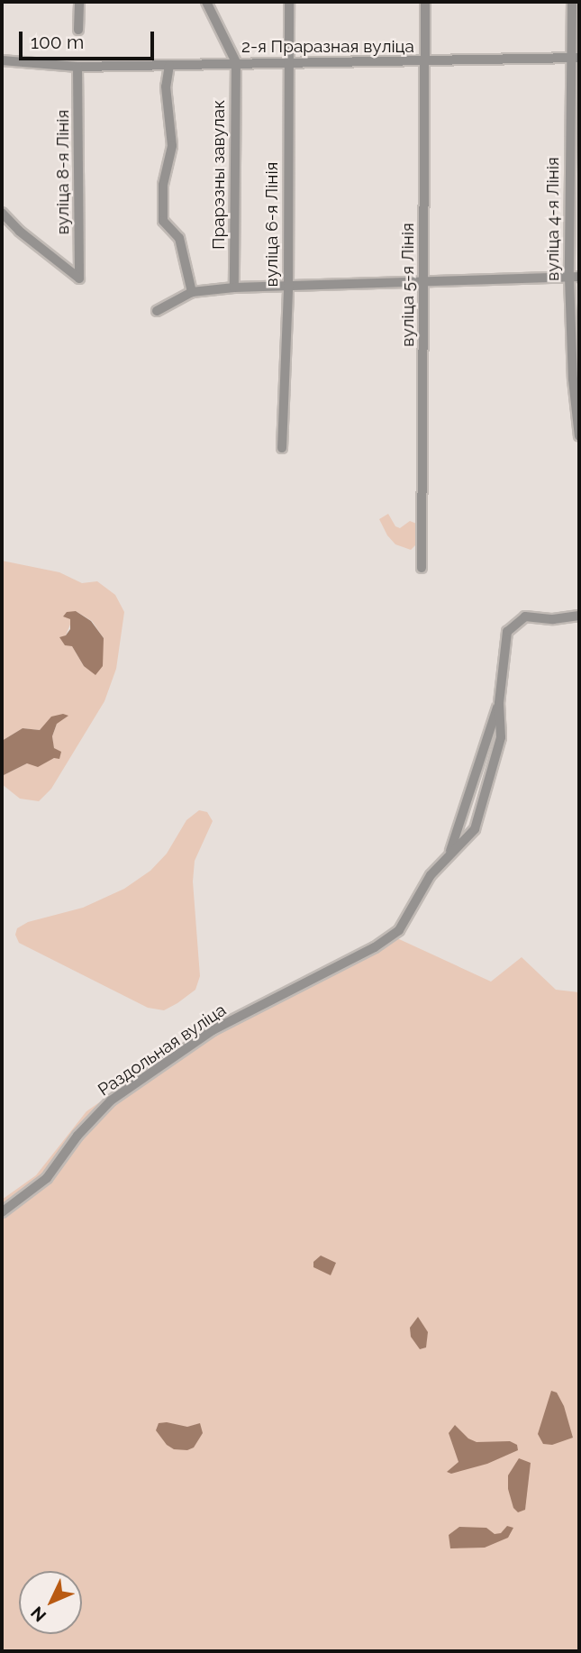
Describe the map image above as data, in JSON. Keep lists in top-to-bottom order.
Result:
{
  "streets": {
    "street": [
      "2-я Праразная вуліца",
      "вуліца 8-я Лінія",
      "Прарэзны завулак",
      "вуліца 4-я Лінія",
      "вуліца 6-я Лінія",
      "вуліца 5-я Лінія",
      "Раздольная вуліца"
    ]
  },
  "crossings": [
    ["2-я Праразная вуліца", "вуліца 8-я Лінія"],
    ["2-я Праразная вуліца", "Прарэзны завулак"],
    ["2-я Праразная вуліца", "вуліца 4-я Лінія"],
    ["2-я Праразная вуліца", "вуліца 6-я Лінія"],
    ["2-я Праразная вуліца", "вуліца 5-я Лінія"]
  ],
  "scale_bar": "100 m",
  "north": "bottom left"
}
